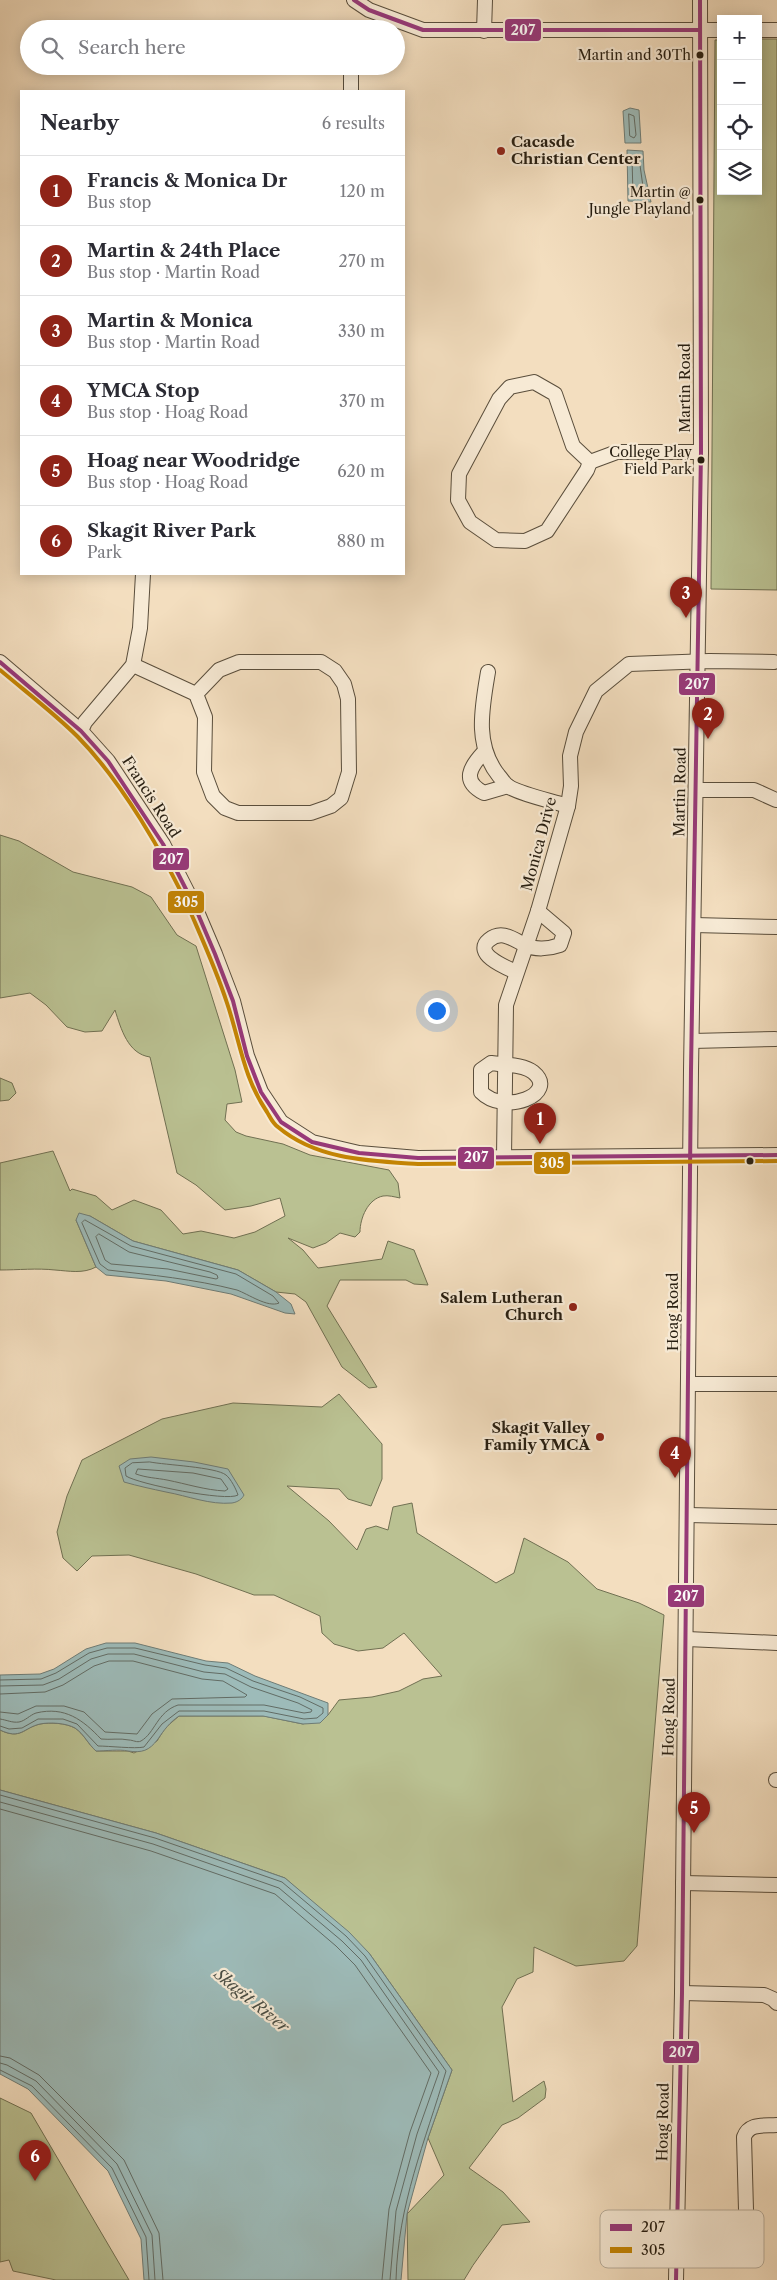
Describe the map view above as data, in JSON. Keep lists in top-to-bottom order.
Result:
{
  "streets": {
    "street": [
      "Martin Road",
      "Francis Road",
      "Monica Drive",
      "Hoag Road"
    ]
  },
  "crossings": [
    ["Martin Road", "Monica Drive"],
    ["Martin Road", "Hoag Road"],
    ["Francis Road", "Monica Drive"]
  ],
  "water": ["Skagit River"],
  "places": [
    "Martin and 30Th",
    "Cacasde Christian Center",
    "Martin @ Jungle Playland",
    "College Play Field Park",
    "Salem Lutheran Church",
    "Skagit Valley Family YMCA"
  ],
  "lines": ["transit line 207", "transit line 305"],
  "legend": ["207", "305"],
  "page": {
    "map_buttons": ["+", "−"],
    "search": "Search here",
    "heading": ["Nearby", "6 results"],
    "list": [
      {
        "mark": "1",
        "name": "Francis & Monica Dr",
        "note": "Bus stop",
        "value": "120 m"
      },
      {
        "mark": "2",
        "name": "Martin & 24th Place",
        "note": "Bus stop · Martin Road",
        "value": "270 m"
      },
      {
        "mark": "3",
        "name": "Martin & Monica",
        "note": "Bus stop · Martin Road",
        "value": "330 m"
      },
      {
        "mark": "4",
        "name": "YMCA Stop",
        "note": "Bus stop · Hoag Road",
        "value": "370 m"
      },
      {
        "mark": "5",
        "name": "Hoag near Woodridge",
        "note": "Bus stop · Hoag Road",
        "value": "620 m"
      },
      {
        "mark": "6",
        "name": "Skagit River Park",
        "note": "Park",
        "value": "880 m"
      }
    ],
    "pins": [
      "3",
      "2",
      "1",
      "4",
      "5",
      "6"
    ]
  }
}
